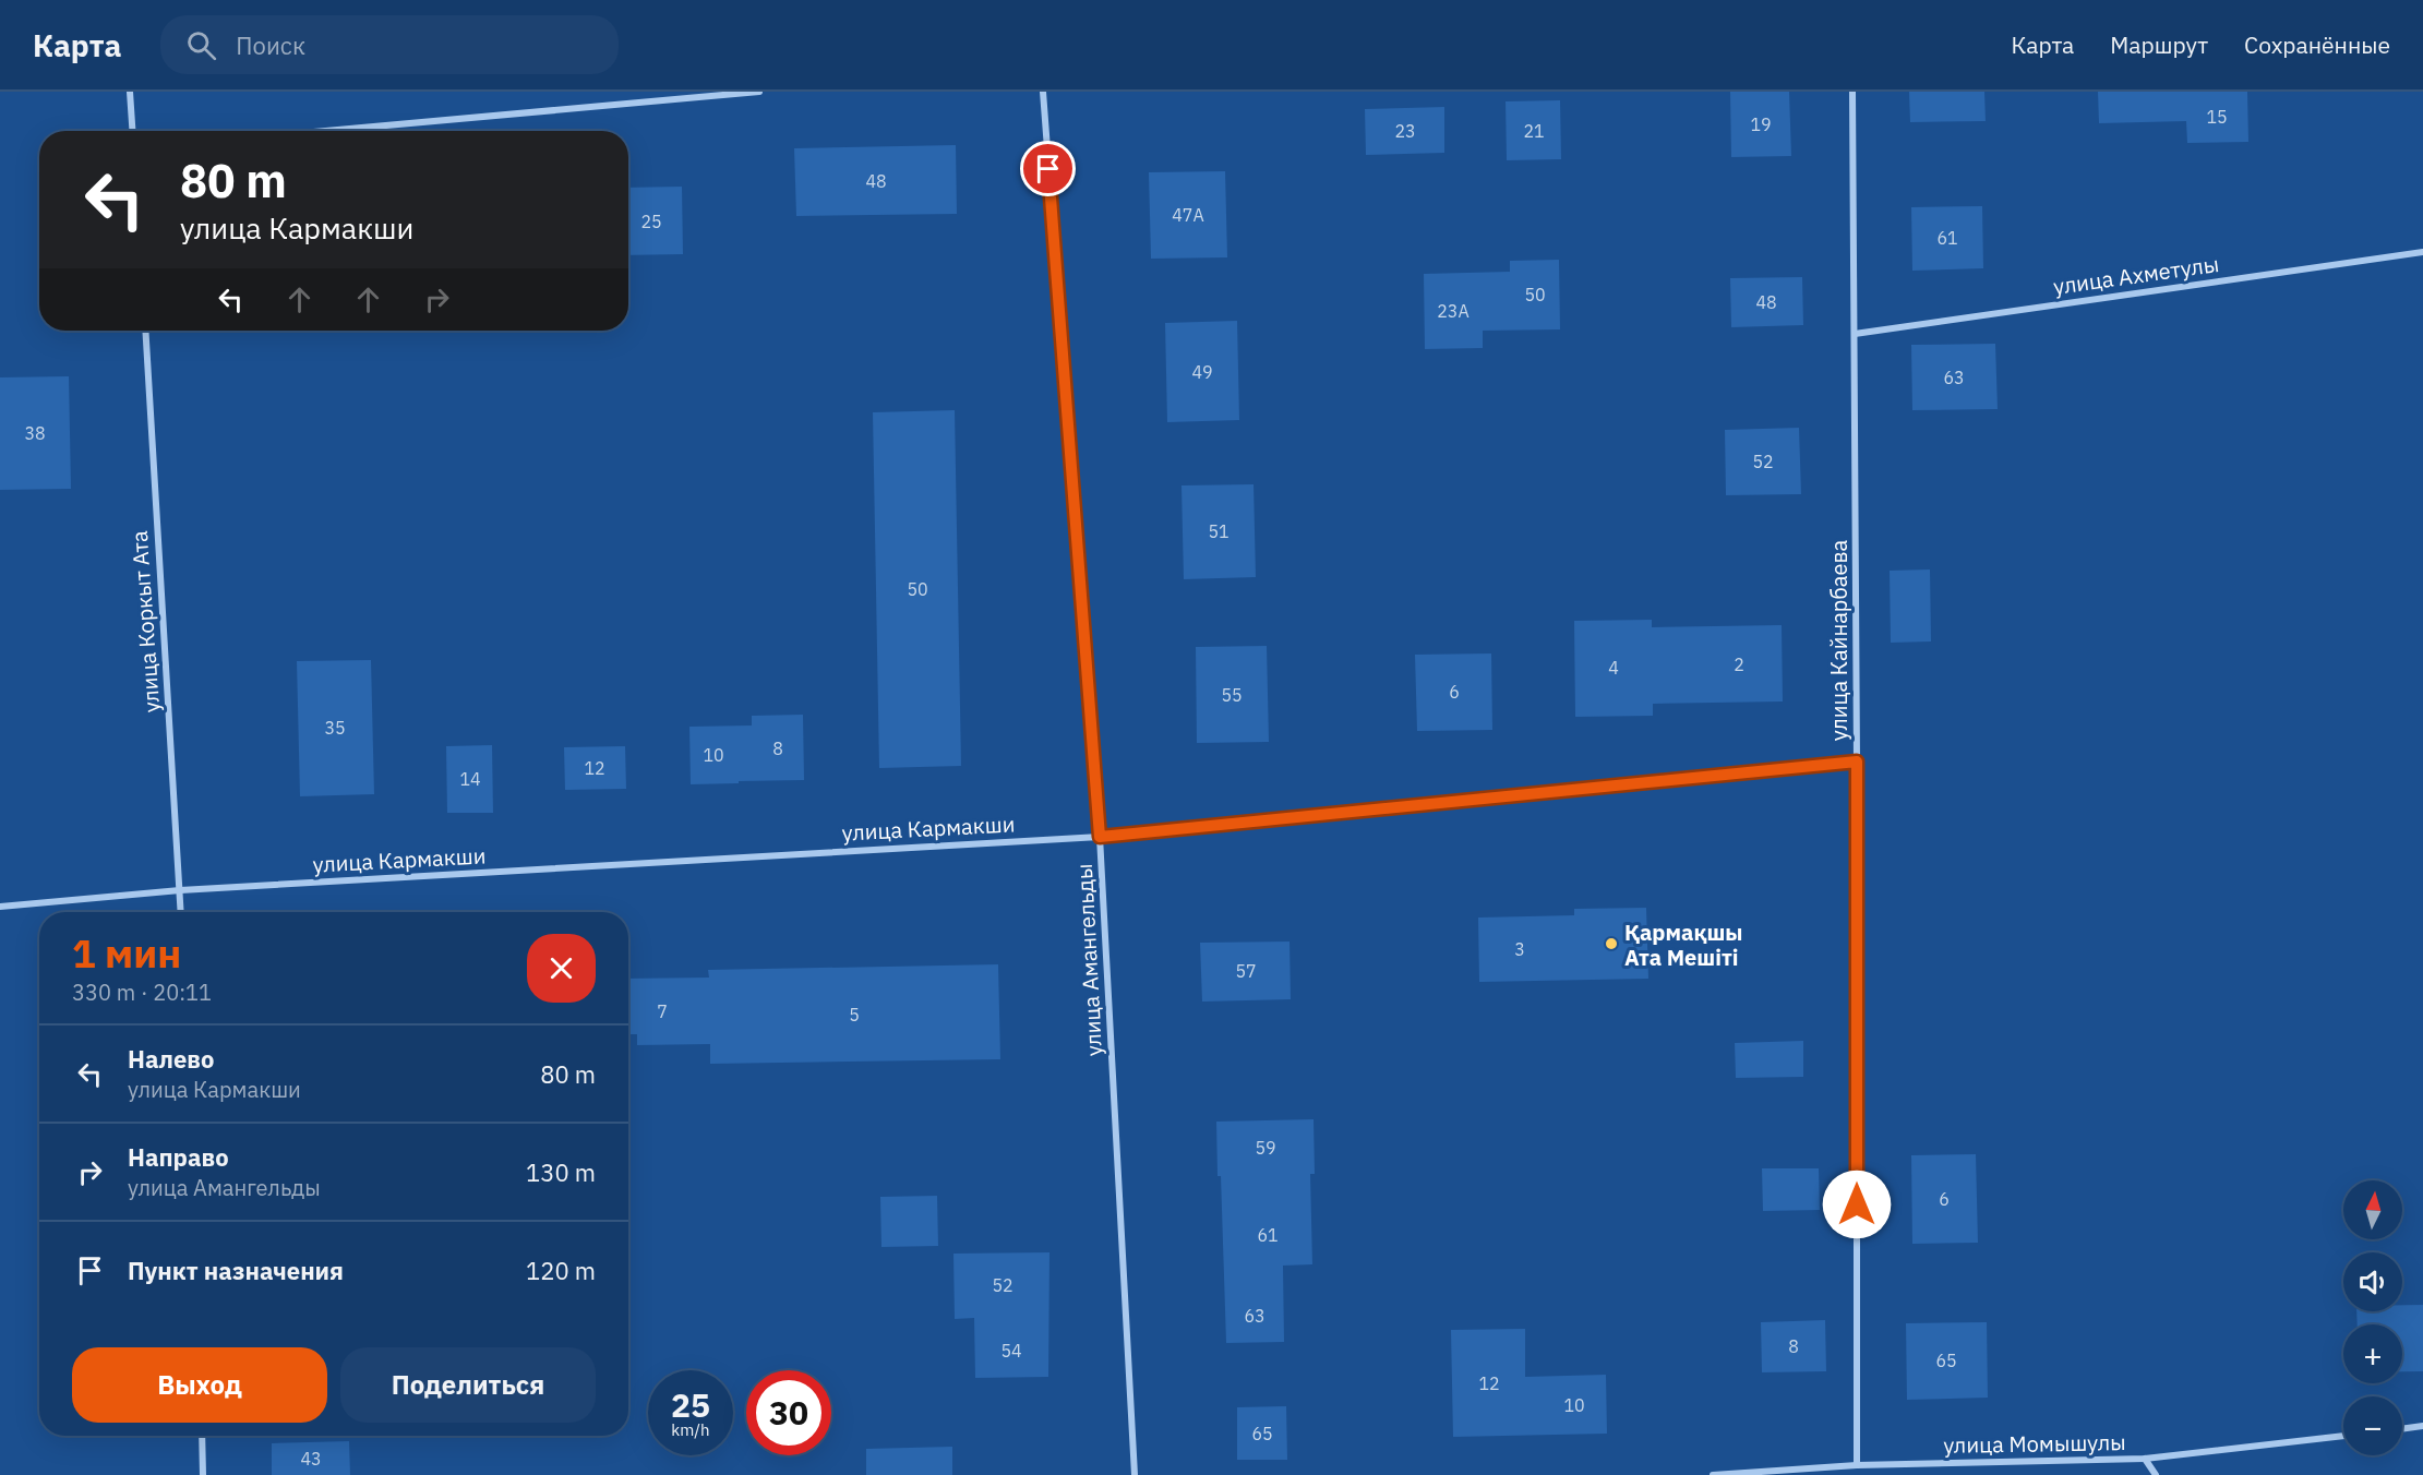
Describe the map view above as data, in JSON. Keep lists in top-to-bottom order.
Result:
{
  "streets": {
    "street": [
      "улица Ахметулы",
      "улица Коркыт Ата",
      "улица Кайнарбаева",
      "улица Кармакши",
      "улица Амангельды",
      "улица Момышулы"
    ]
  },
  "crossings": [
    ["улица Ахметулы", "улица Кайнарбаева"],
    ["улица Коркыт Ата", "улица Кармакши"],
    ["улица Кайнарбаева", "улица Кармакши"],
    ["улица Кайнарбаева", "улица Момышулы"],
    ["улица Кармакши", "улица Амангельды"]
  ],
  "places": ["Қармақшы Ата Мешіті"],
  "house_numbers": [
    "15",
    "19",
    "23",
    "21",
    "48",
    "47А",
    "25",
    "61",
    "50",
    "48",
    "23А",
    "49",
    "63",
    "38",
    "52",
    "51",
    "50",
    "2",
    "4",
    "6",
    "55",
    "35",
    "8",
    "10",
    "12",
    "14",
    "3",
    "57",
    "7",
    "5",
    "59",
    "6",
    "61",
    "52",
    "63",
    "8",
    "54",
    "65",
    "12",
    "10",
    "65",
    "43"
  ],
  "north": "top",
  "page": {
    "header": "Карта",
    "search": "Поиск",
    "nav": ["Карта", "Маршрут", "Сохранённые"],
    "turn": ["80 m", "улица Кармакши"],
    "heading": ["1 мин", "330 m · 20:11"],
    "list": [
      {
        "name": "Налево",
        "note": "улица Кармакши",
        "value": "80 m"
      },
      {
        "name": "Направо",
        "note": "улица Амангельды",
        "value": "130 m"
      },
      {
        "name": "Пункт назначения",
        "value": "120 m"
      }
    ],
    "map_buttons": ["+", "−"],
    "buttons": ["Выход", "Поделиться"],
    "speed": "25 km/h",
    "limit": "30"
  }
}
